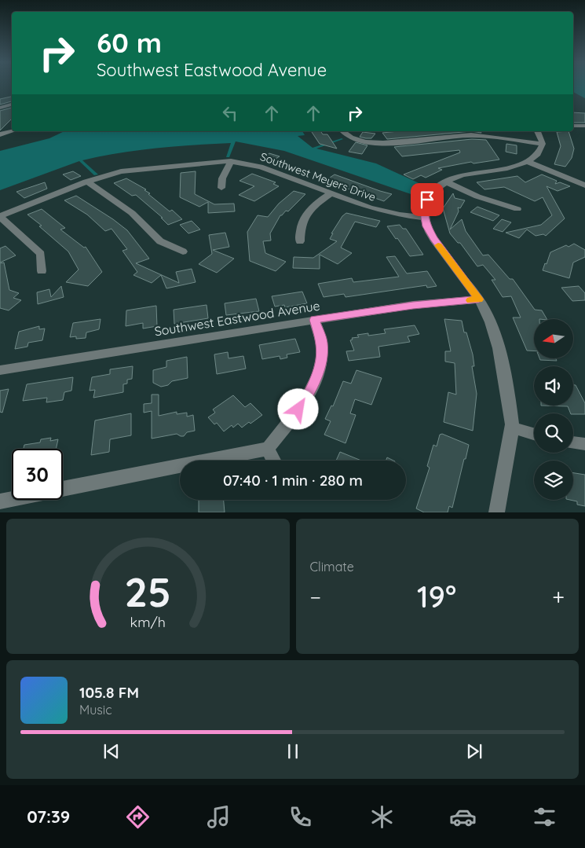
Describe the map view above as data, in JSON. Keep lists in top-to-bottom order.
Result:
{
  "streets": {
    "street": ["Southwest Meyers Drive", "Southwest Eastwood Avenue"]
  },
  "north": "left",
  "page": {
    "turn": ["60 m", "Southwest Eastwood Avenue"],
    "limit": "30",
    "trip": "07:40 · 1 min · 280 m",
    "tile": "Climate",
    "heat": ["−", "19°", "+"],
    "song": ["105.8 FM", "Music"],
    "tabs": "07:39",
    "gauge": ["25", "km/h"]
  }
}
